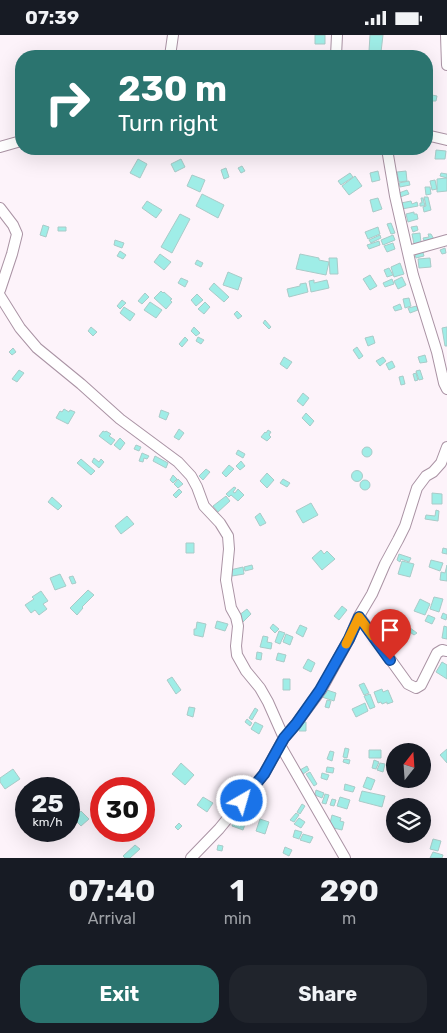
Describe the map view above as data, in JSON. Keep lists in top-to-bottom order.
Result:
{
  "north": "top",
  "page": {
    "status": "07:39",
    "turn": ["230 m", "Turn right"],
    "speed": "25 km/h",
    "limit": "30",
    "eta": [
      "07:40",
      "Arrival",
      "1",
      "min",
      "290",
      "m"
    ],
    "buttons": ["Exit", "Share"]
  }
}
